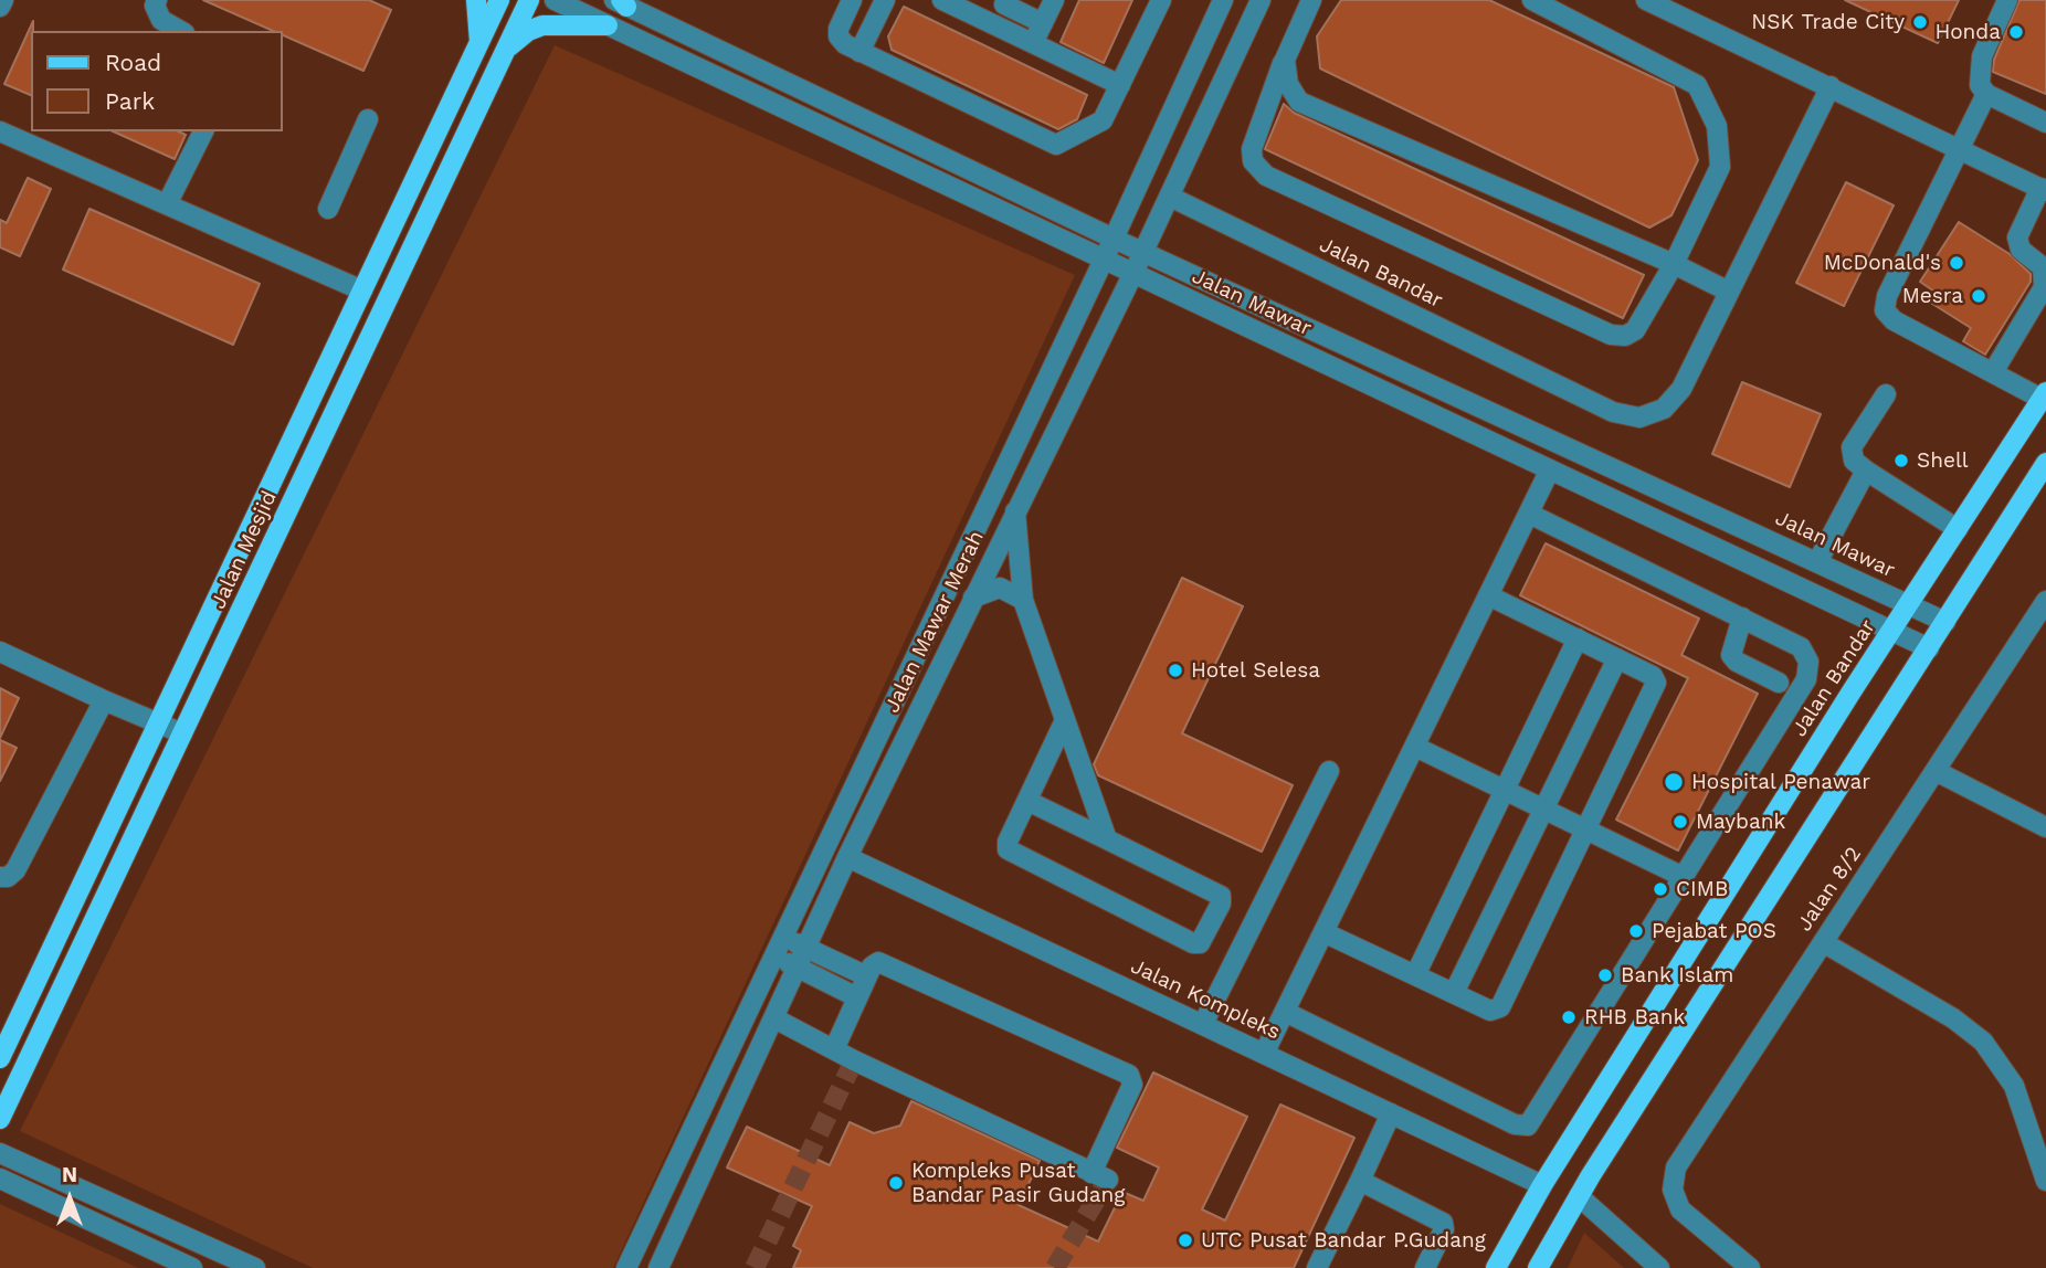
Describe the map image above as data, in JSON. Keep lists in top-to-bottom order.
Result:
{
  "streets": {
    "main road": ["Jalan Bandar", "Jalan Mesjid"],
    "street": [
      "Jalan Mawar",
      "Jalan Mawar Merah",
      "Jalan 8/2",
      "Jalan Kompleks"
    ]
  },
  "crossings": [
    ["Jalan Bandar", "Jalan Mawar"],
    ["Jalan Bandar", "Jalan Mawar Merah"],
    ["Jalan Bandar", "Jalan Kompleks"],
    ["Jalan Mawar", "Jalan Mawar Merah"],
    ["Jalan Mawar Merah", "Jalan Kompleks"]
  ],
  "places": [
    "NSK Trade City",
    "Honda",
    "McDonald's",
    "Mesra",
    "Shell",
    "Hotel Selesa",
    "Hospital Penawar",
    "Maybank",
    "CIMB",
    "Pejabat POS",
    "Bank Islam",
    "RHB Bank",
    "Kompleks Pusat Bandar Pasir Gudang",
    "UTC Pusat Bandar P.Gudang"
  ],
  "legend": ["Road", "Park"],
  "north": "top"
}
